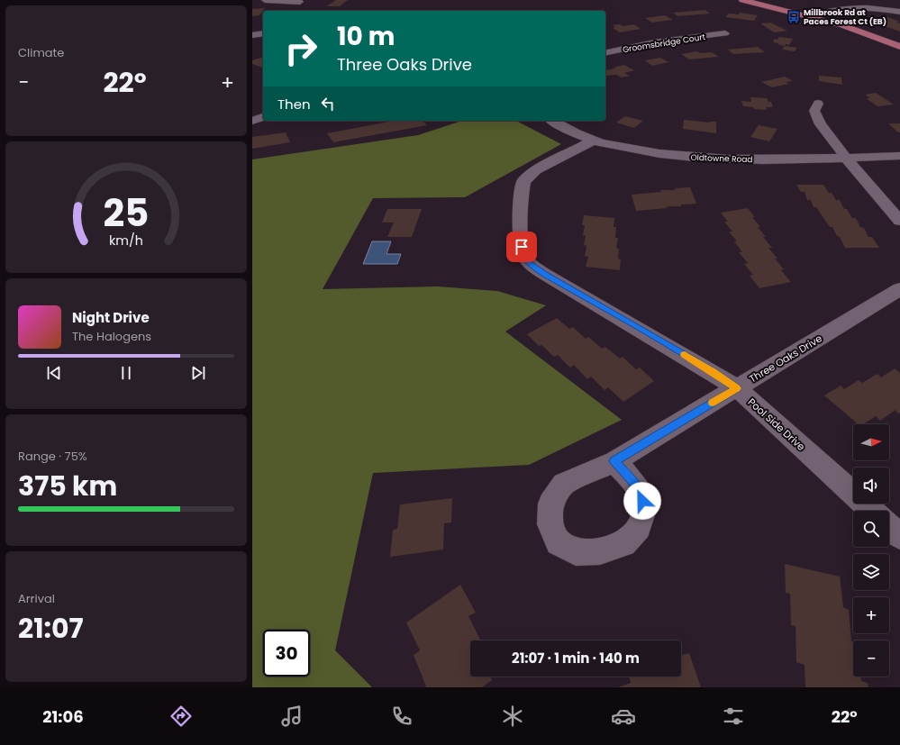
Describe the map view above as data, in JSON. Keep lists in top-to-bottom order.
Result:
{
  "streets": {
    "street": [
      "Groomsbridge Court",
      "Oldtowne Road",
      "Three Oaks Drive",
      "Pool Side Drive"
    ]
  },
  "crossings": [
    ["Oldtowne Road", "Pool Side Drive"],
    ["Three Oaks Drive", "Pool Side Drive"]
  ],
  "places": {
    "bus stop": ["Millbrook Rd at Paces Forest Ct (EB)"]
  },
  "north": "right",
  "page": {
    "tile": [
      "Climate",
      ["Range · 75%", "375 km"],
      ["Arrival", "21:07"]
    ],
    "turn": ["10 m", "Three Oaks Drive"],
    "heat": ["−", "22°", "+"],
    "then": "Then",
    "song": ["Night Drive", "The Halogens"],
    "map_buttons": ["+", "−"],
    "limit": "30",
    "trip": "21:07 · 1 min · 140 m",
    "tabs": ["21:06", "22°"],
    "gauge": ["25", "km/h"]
  }
}
